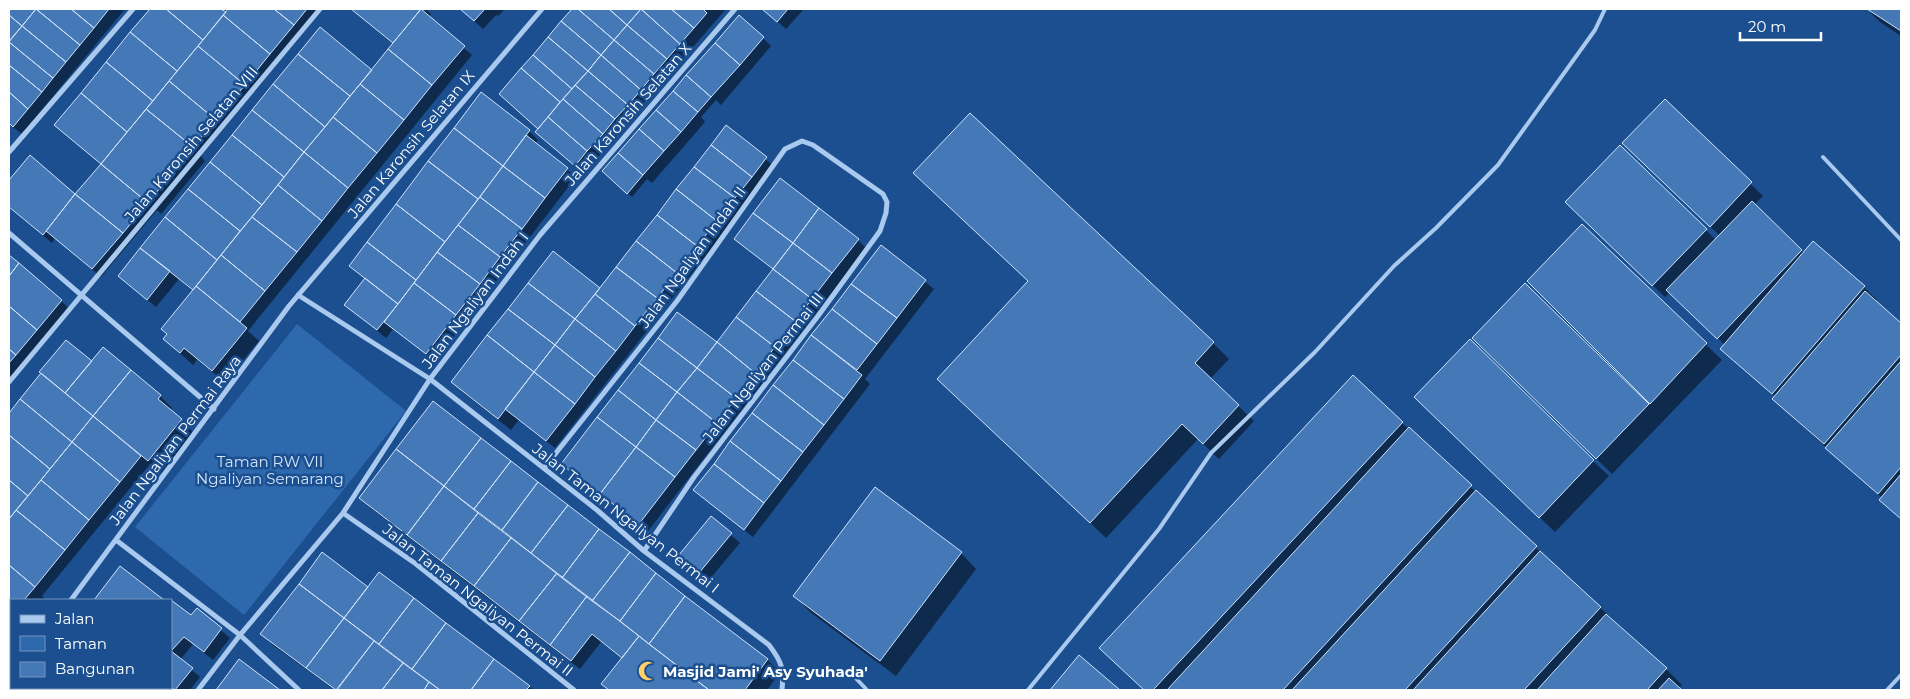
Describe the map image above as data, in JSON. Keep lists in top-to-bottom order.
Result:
{
  "streets": {
    "street": [
      "Jalan Karonsih Selatan X",
      "Jalan Karonsih Selatan VIII",
      "Jalan Karonsih Selatan IX",
      "Jalan Ngaliyan Indah II",
      "Jalan Ngaliyan Indah I",
      "Jalan Ngaliyan Permai III",
      "Jalan Ngaliyan Permai Raya",
      "Jalan Taman Ngaliyan Permai I",
      "Jalan Taman Ngaliyan Permai II"
    ]
  },
  "crossings": [
    ["Jalan Karonsih Selatan X", "Jalan Ngaliyan Indah I"],
    ["Jalan Karonsih Selatan IX", "Jalan Ngaliyan Permai Raya"],
    ["Jalan Karonsih Selatan IX", "Jalan Taman Ngaliyan Permai I"],
    ["Jalan Ngaliyan Indah II", "Jalan Ngaliyan Permai III"],
    ["Jalan Ngaliyan Indah II", "Jalan Taman Ngaliyan Permai I"],
    ["Jalan Ngaliyan Indah I", "Jalan Taman Ngaliyan Permai I"],
    ["Jalan Ngaliyan Indah I", "Jalan Taman Ngaliyan Permai II"],
    ["Jalan Ngaliyan Permai III", "Jalan Taman Ngaliyan Permai I"],
    ["Jalan Ngaliyan Permai Raya", "Jalan Taman Ngaliyan Permai I"]
  ],
  "parks": ["Taman RW VII Ngaliyan Semarang"],
  "places": {
    "mosque": ["Masjid Jami' Asy Syuhada'"]
  },
  "legend": ["Jalan", "Taman", "Bangunan"],
  "scale_bar": "20 m"
}
